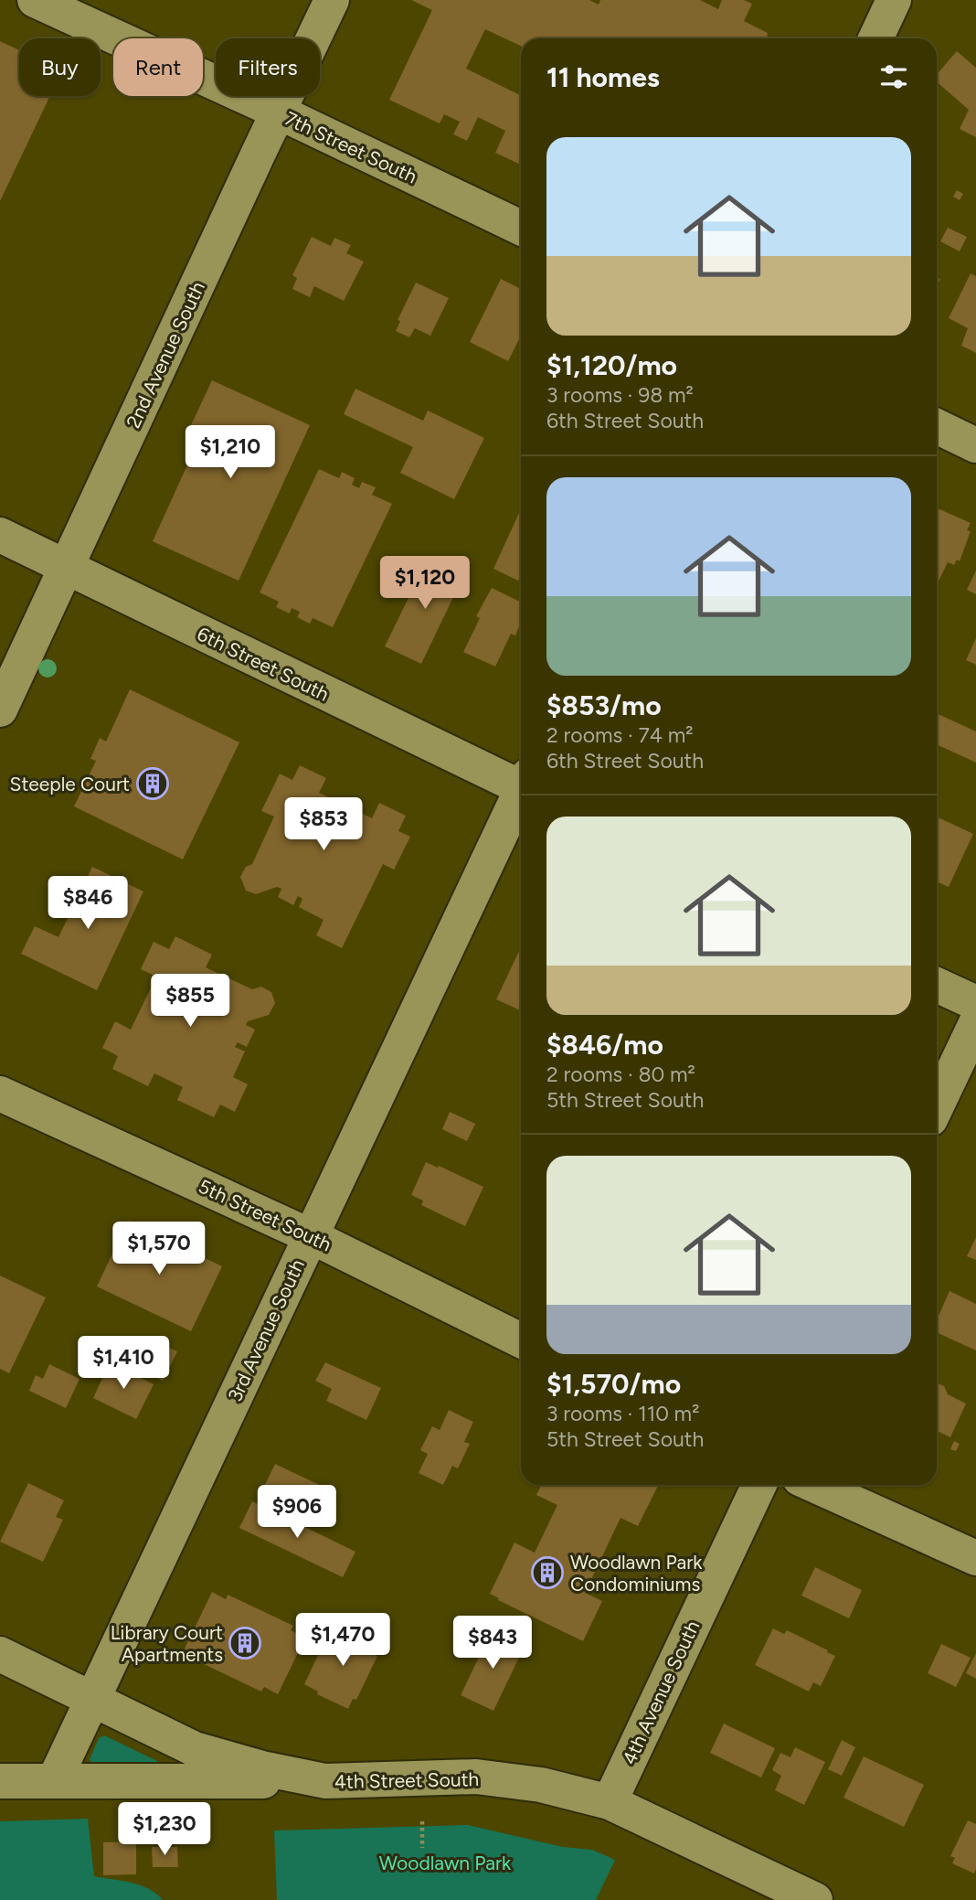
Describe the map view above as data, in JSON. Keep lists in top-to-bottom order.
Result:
{
  "streets": {
    "street": [
      "7th Street South",
      "2nd Avenue South",
      "6th Street South",
      "5th Street South",
      "3rd Avenue South",
      "4th Avenue South",
      "4th Street South"
    ]
  },
  "crossings": [
    ["7th Street South", "2nd Avenue South"],
    ["2nd Avenue South", "6th Street South"],
    ["5th Street South", "3rd Avenue South"],
    ["3rd Avenue South", "4th Street South"],
    ["4th Avenue South", "4th Street South"]
  ],
  "parks": ["Woodlawn Park"],
  "places": {
    "building": ["Steeple Court", "Woodlawn Park Condominiums", "Library Court Apartments"]
  },
  "page": {
    "chip": ["Buy", "Rent", "Filters"],
    "heading": "11 homes",
    "list": [
      {
        "name": "$1,120/mo",
        "note": "3 rooms · 98 m² · 6th Street South"
      },
      {
        "name": "$853/mo",
        "note": "2 rooms · 74 m² · 6th Street South"
      },
      {
        "name": "$846/mo",
        "note": "2 rooms · 80 m² · 5th Street South"
      },
      {
        "name": "$1,570/mo",
        "note": "3 rooms · 110 m² · 5th Street South"
      }
    ],
    "price": [
      "$1,210",
      "$1,120",
      "$853",
      "$846",
      "$855",
      "$1,570",
      "$1,410",
      "$906",
      "$1,470",
      "$843",
      "$1,230"
    ]
  }
}
